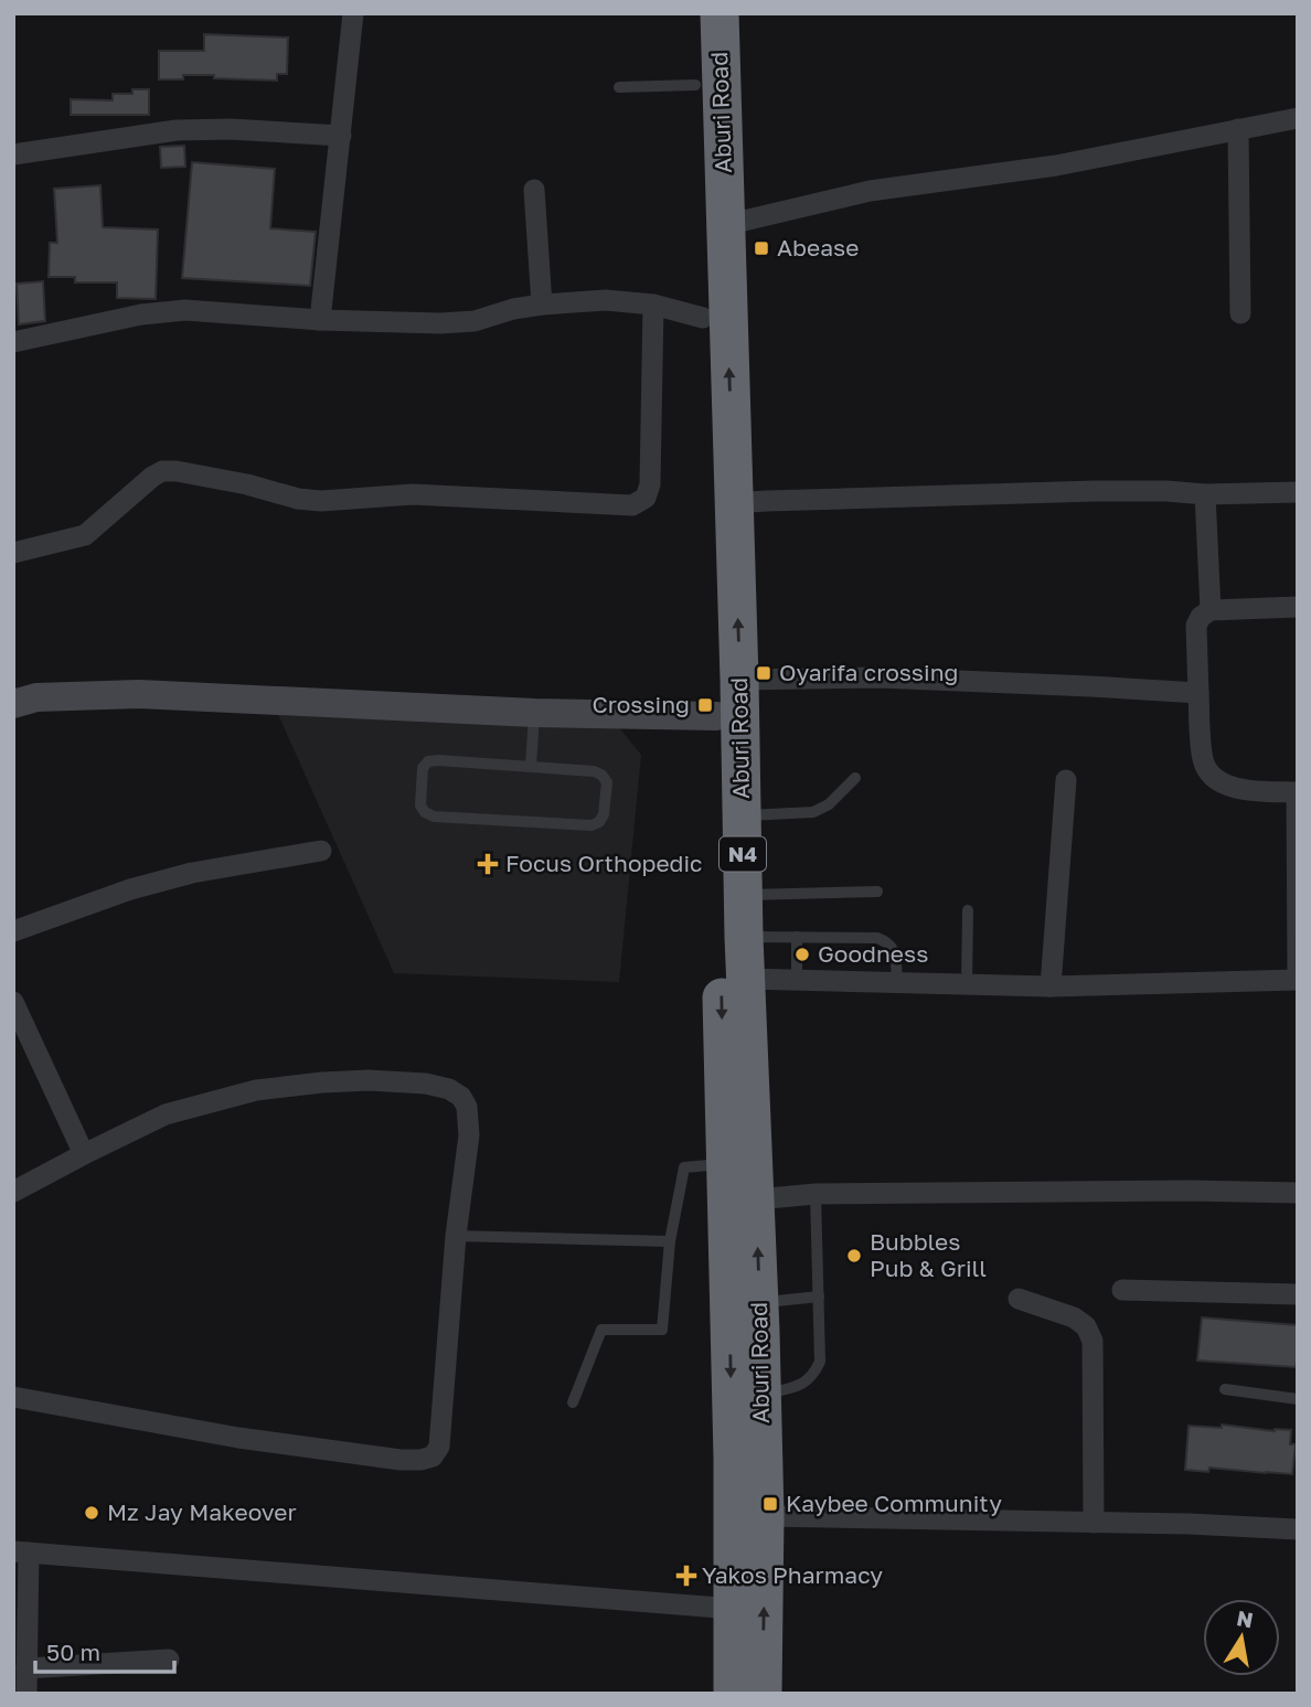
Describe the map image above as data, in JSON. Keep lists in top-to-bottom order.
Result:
{
  "streets": {
    "highway": ["Aburi Road", "N4"]
  },
  "places": {
    "transit": [
      "Abease",
      "Oyarifa crossing",
      "Crossing",
      "Kaybee Community"
    ],
    "health": ["Focus Orthopedic", "Yakos Pharmacy"],
    "other": ["Goodness", "Bubbles Pub & Grill", "Mz Jay Makeover"]
  },
  "scale_bar": "50 m",
  "north": "top"
}
